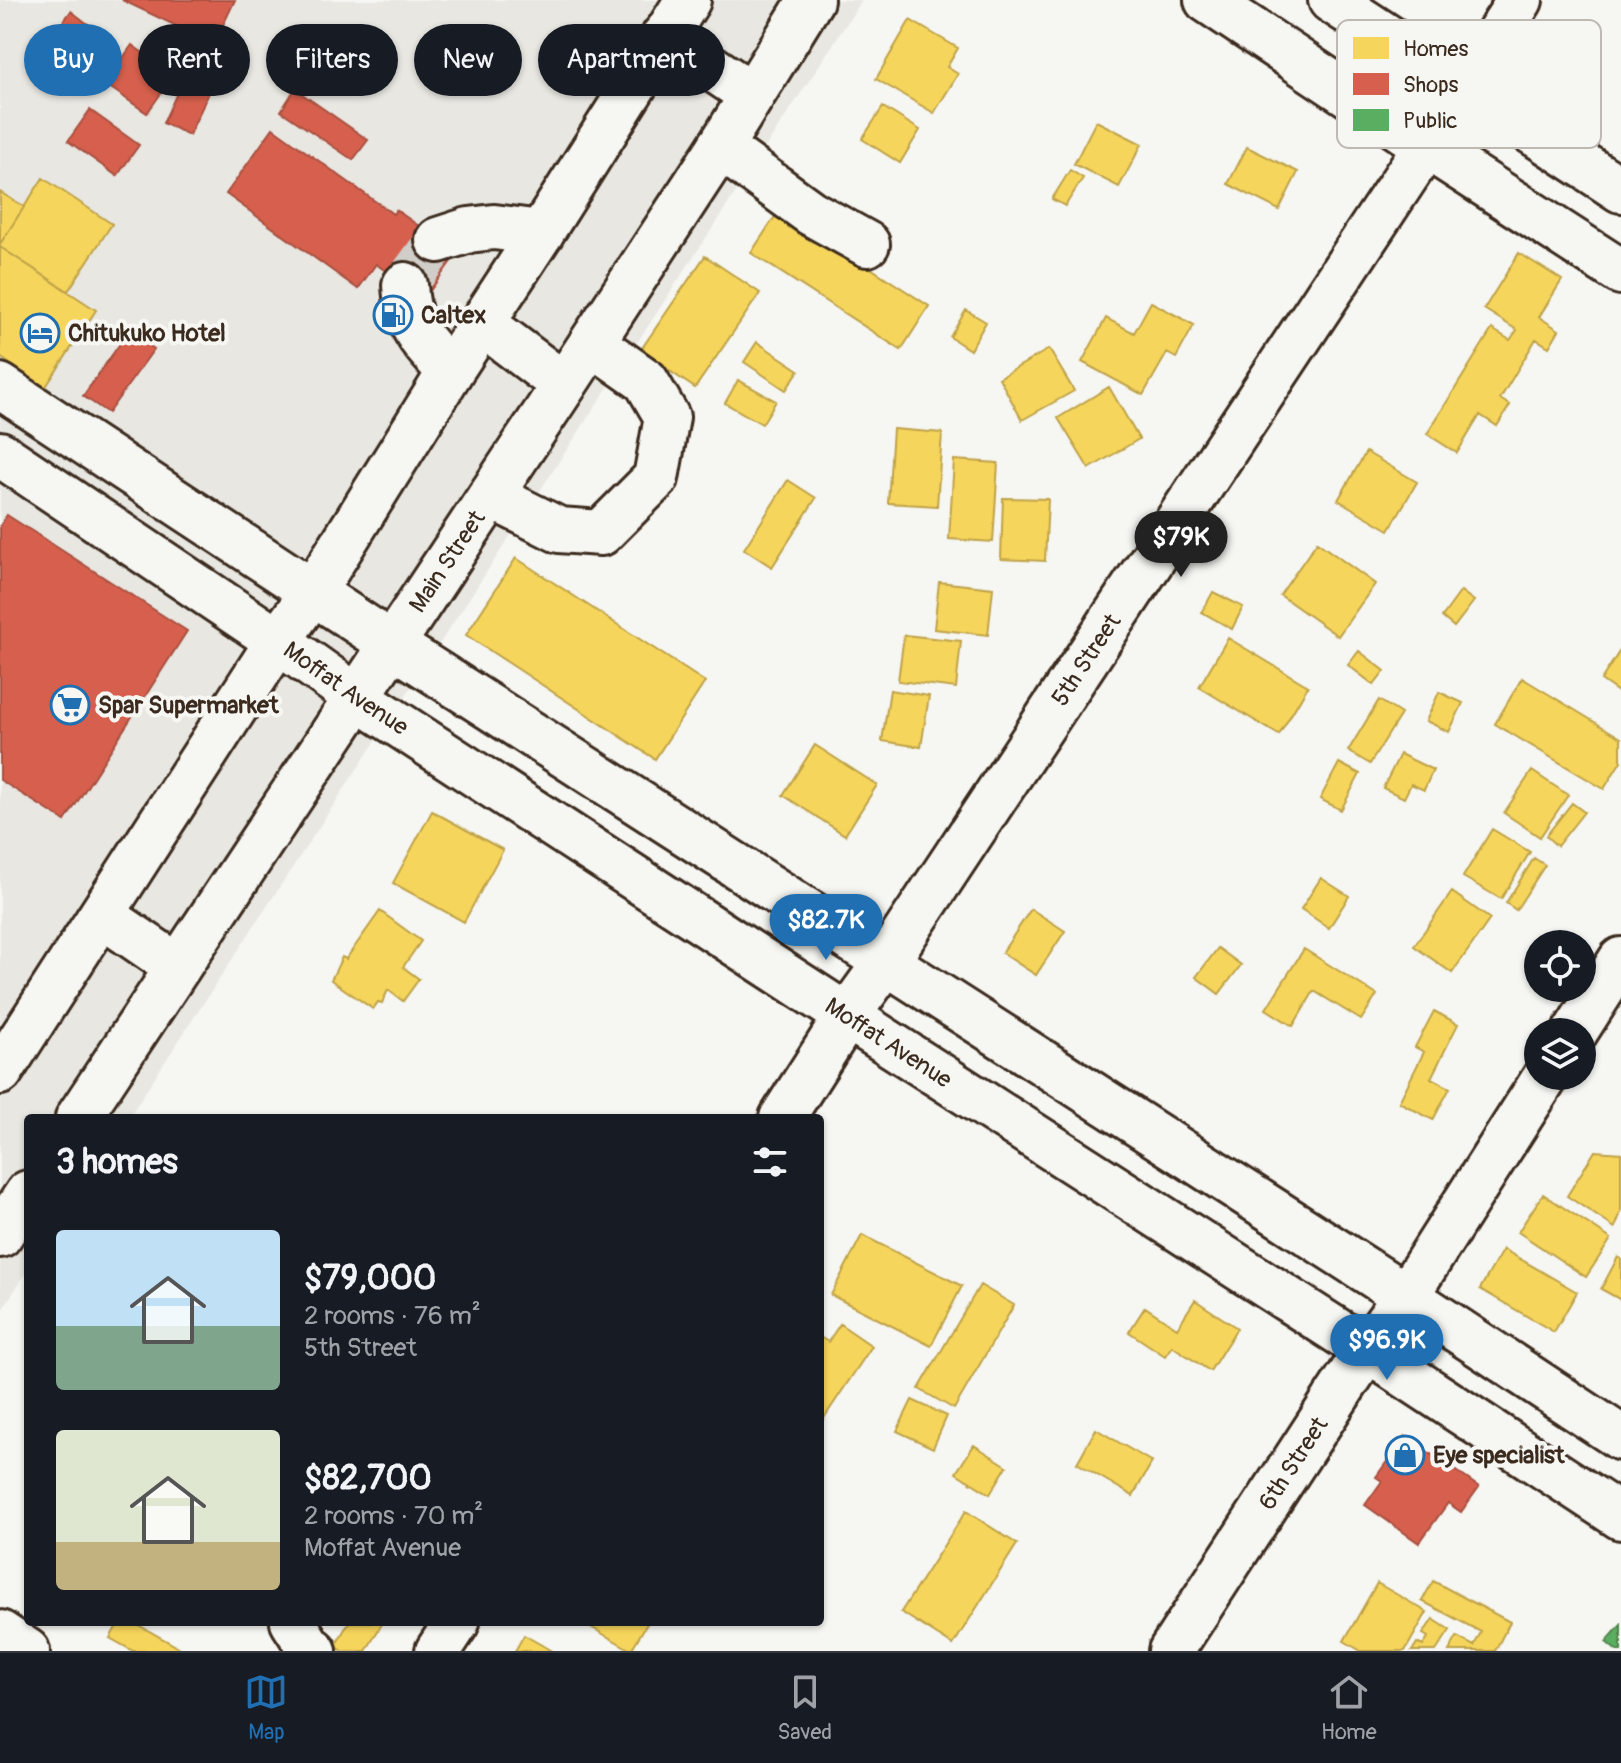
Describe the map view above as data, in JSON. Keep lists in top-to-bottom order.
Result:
{
  "streets": {
    "main road": [
      "Main Street",
      "5th Street",
      "Moffat Avenue",
      "6th Street"
    ]
  },
  "crossings": [
    ["Main Street", "Moffat Avenue"],
    ["5th Street", "Moffat Avenue"],
    ["Moffat Avenue", "6th Street"]
  ],
  "places": {
    "fuel station": ["Caltex"],
    "hotel": ["Chitukuko Hotel"],
    "supermarket": ["Spar Supermarket"],
    "shop": ["Eye specialist"]
  },
  "legend": ["Homes", "Shops", "Public"],
  "page": {
    "chip": [
      "Buy",
      "Rent",
      "Filters",
      "New",
      "Apartment"
    ],
    "price": ["$79K", "$82.7K", "$96.9K"],
    "heading": "3 homes",
    "list": [
      {
        "name": "$79,000",
        "note": "2 rooms · 76 m² · 5th Street"
      },
      {
        "name": "$82,700",
        "note": "2 rooms · 70 m² · Moffat Avenue"
      }
    ],
    "tabs": ["Map", "Saved", "Home"]
  }
}
